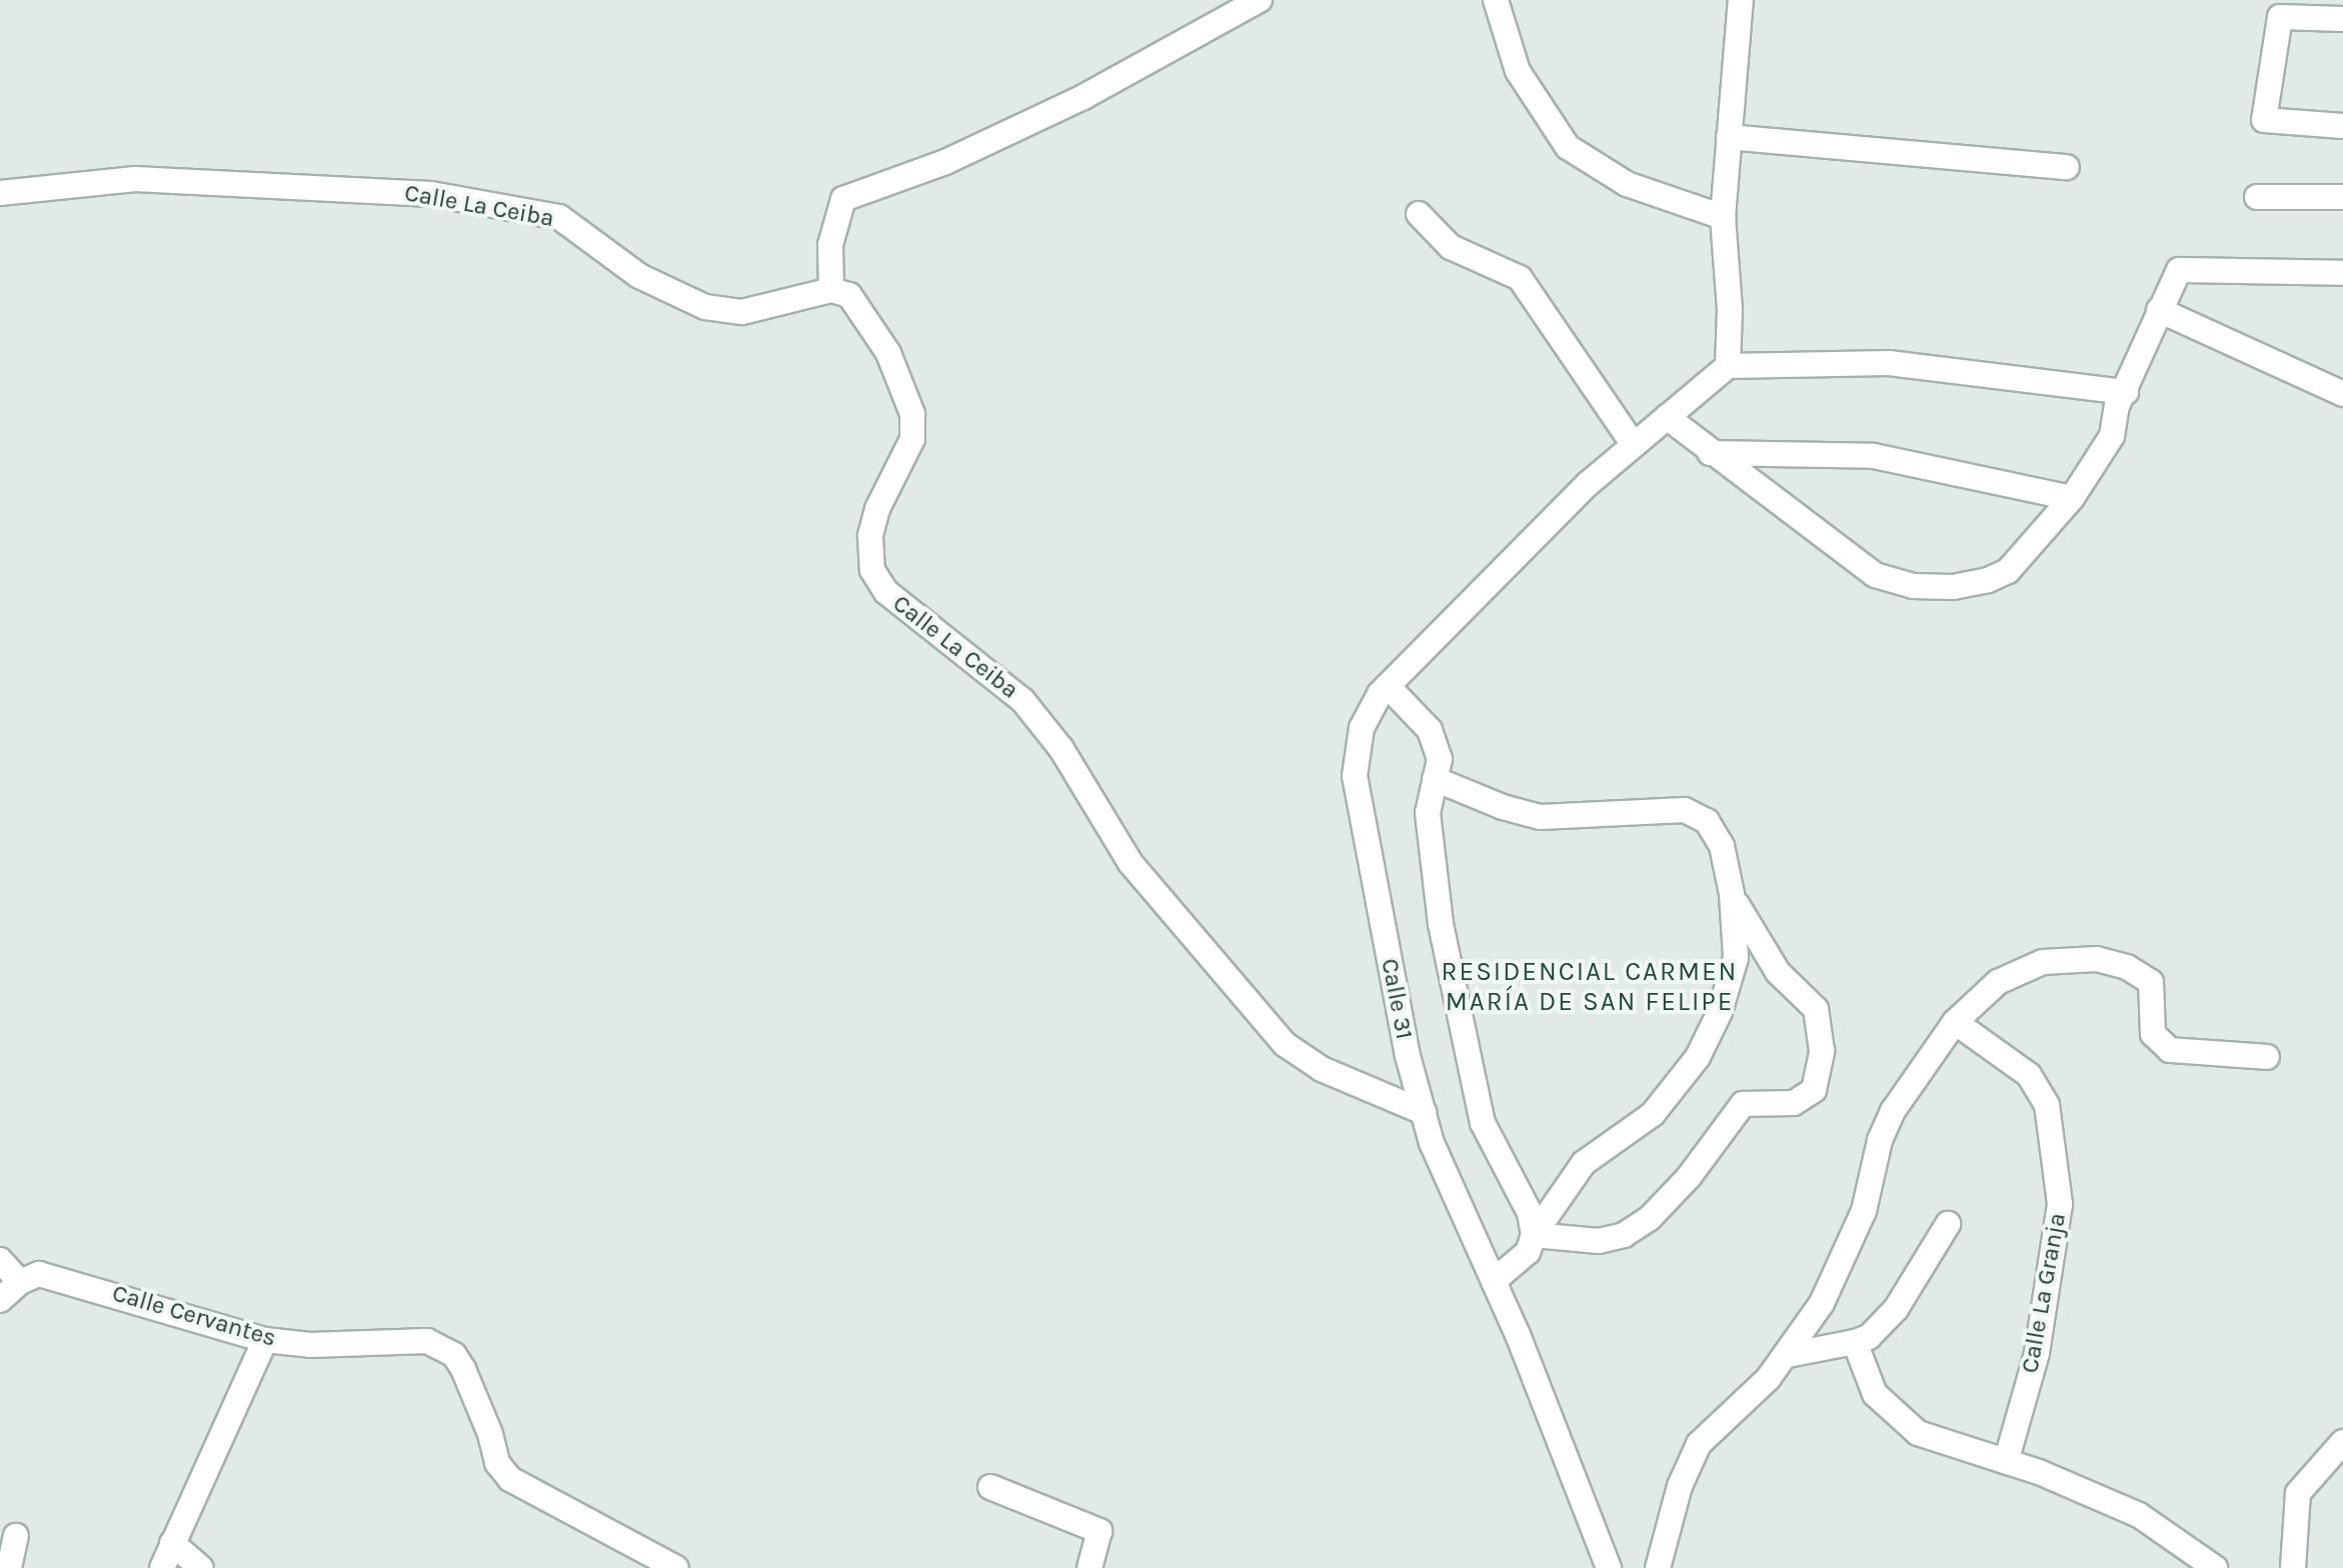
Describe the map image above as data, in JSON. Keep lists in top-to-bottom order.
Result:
{
  "streets": {
    "street": [
      "Calle La Ceiba",
      "Calle 31",
      "Calle La Granja",
      "Calle Cervantes"
    ]
  },
  "crossings": [
    ["Calle La Ceiba", "Calle 31"]
  ],
  "districts": ["RESIDENCIAL CARMEN MARÍA DE SAN FELIPE"]
}
